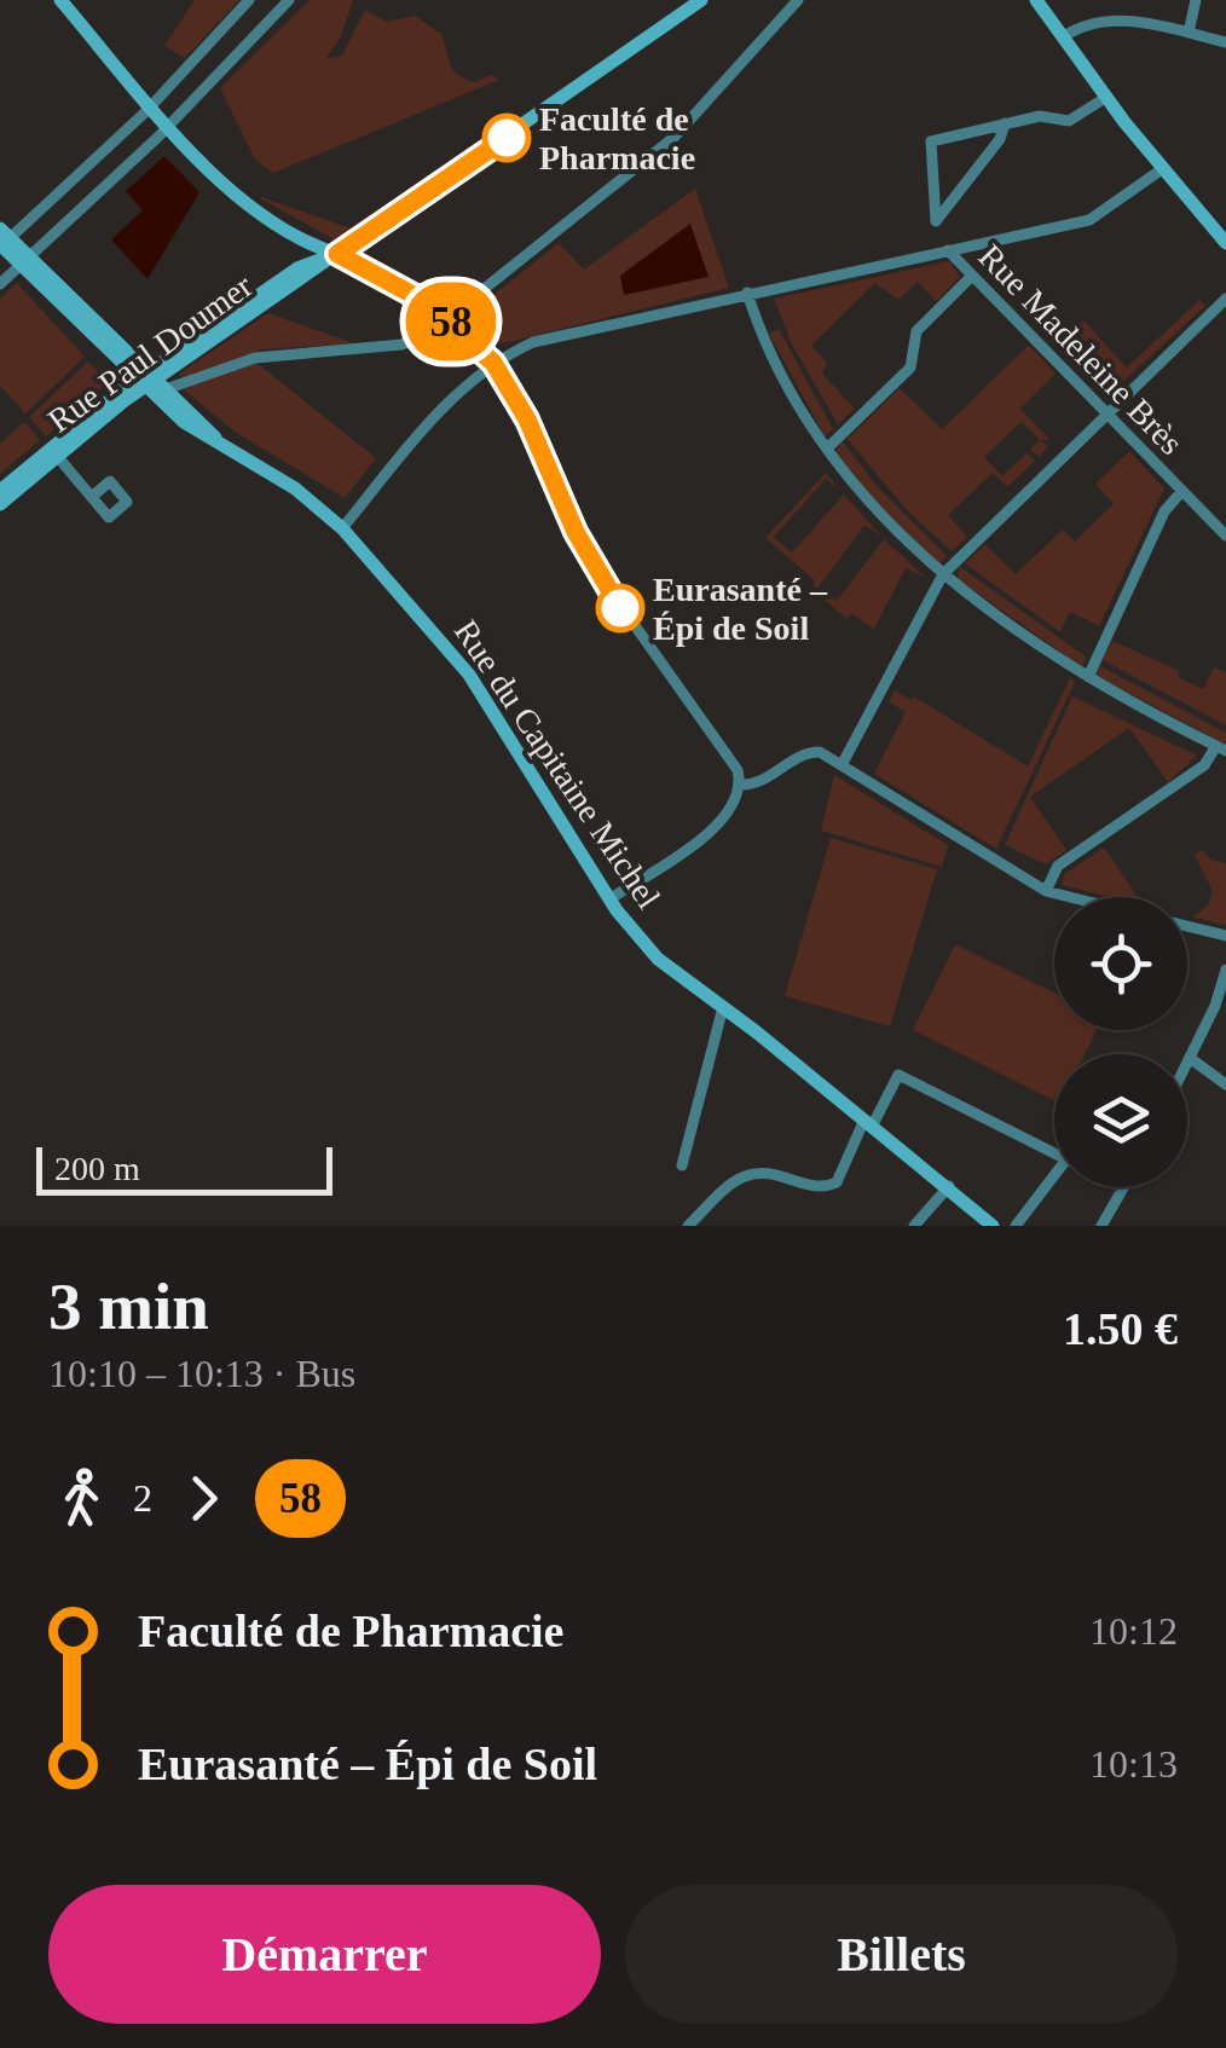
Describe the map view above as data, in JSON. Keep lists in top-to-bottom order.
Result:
{
  "streets": {
    "main road": ["Rue Paul Doumer", "Rue du Capitaine Michel"],
    "street": ["Rue Madeleine Brès"]
  },
  "crossings": [
    ["Rue Paul Doumer", "Rue du Capitaine Michel"]
  ],
  "places": ["Faculté de Pharmacie", "Eurasanté – Épi de Soil"],
  "lines": ["bus line 58"],
  "scale_bar": "200 m",
  "page": {
    "on_map": "58",
    "scale": "200 m",
    "heading": ["3 min", "10:10 – 10:13 · Bus", "1.50 €"],
    "legs": ["2", "58"],
    "list": [
      {
        "name": "Faculté de Pharmacie",
        "value": "10:12"
      },
      {
        "name": "Eurasanté – Épi de Soil",
        "value": "10:13"
      }
    ],
    "buttons": ["Démarrer", "Billets"]
  }
}
